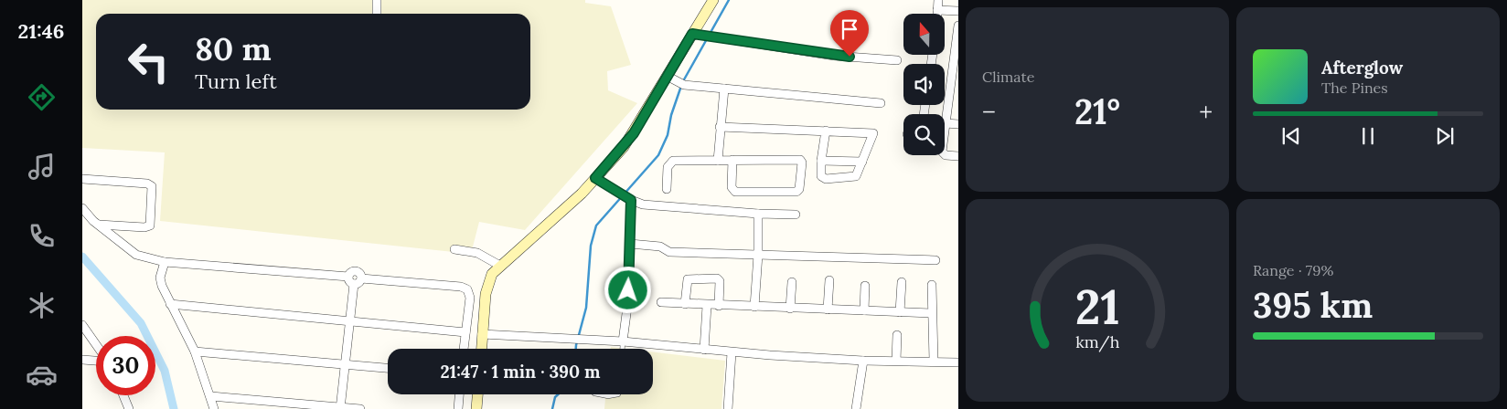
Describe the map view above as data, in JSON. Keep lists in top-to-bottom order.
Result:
{
  "north": "top",
  "page": {
    "tabs": "21:46",
    "tile": [
      "Climate",
      ["Range · 79%", "395 km"]
    ],
    "turn": ["80 m", "Turn left"],
    "song": ["Afterglow", "The Pines"],
    "heat": ["−", "21°", "+"],
    "limit": "30",
    "trip": "21:47 · 1 min · 390 m",
    "gauge": ["21", "km/h"]
  }
}
